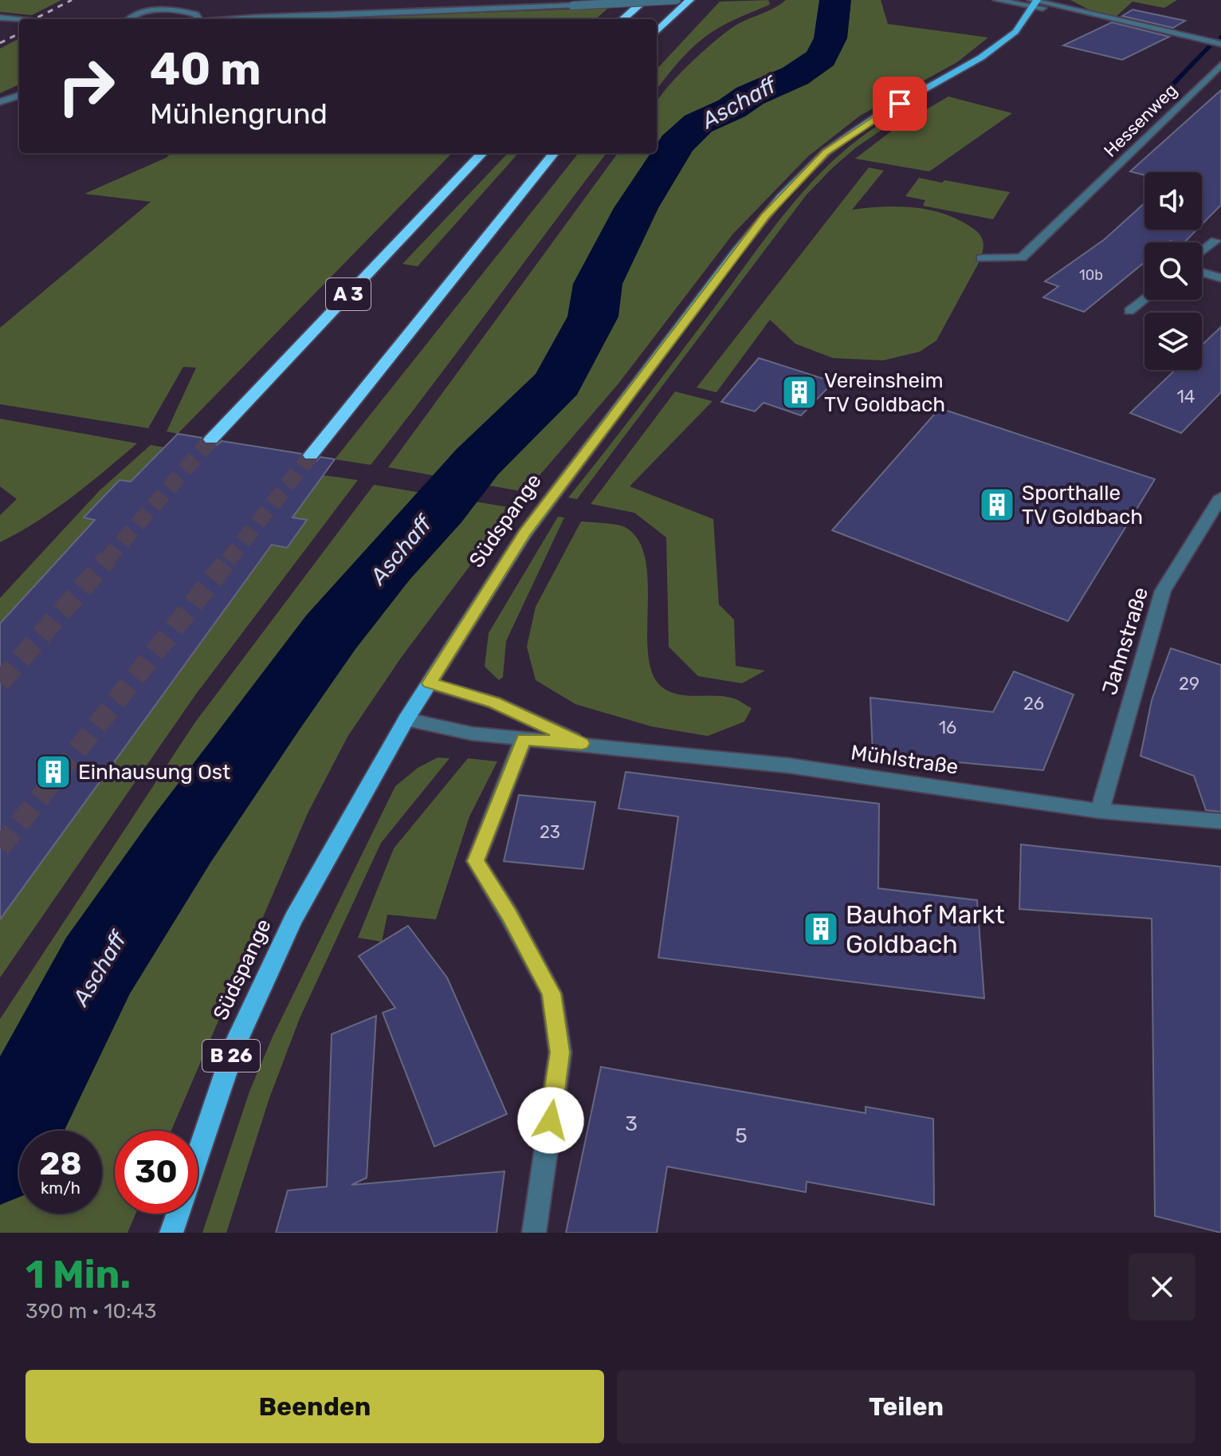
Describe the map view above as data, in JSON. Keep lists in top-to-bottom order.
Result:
{
  "streets": {
    "highway": ["A 3"],
    "main road": ["Südspange", "B 26"],
    "street": ["Hessenweg", "Jahnstraße", "Mühlstraße"]
  },
  "crossings": [
    ["Südspange", "Mühlstraße"],
    ["Jahnstraße", "Mühlstraße"]
  ],
  "water": ["Aschaff"],
  "places": {
    "building": [
      "Vereinsheim TV Goldbach",
      "Sporthalle TV Goldbach",
      "Einhausung Ost",
      "Bauhof Markt Goldbach"
    ]
  },
  "house_numbers": [
    "10b",
    "14",
    "29",
    "26",
    "16",
    "23",
    "3",
    "5"
  ],
  "page": {
    "turn": ["40 m", "Mühlengrund"],
    "speed": "28 km/h",
    "limit": "30",
    "heading": ["1 Min.", "390 m · 10:43"],
    "buttons": ["Beenden", "Teilen"]
  }
}
